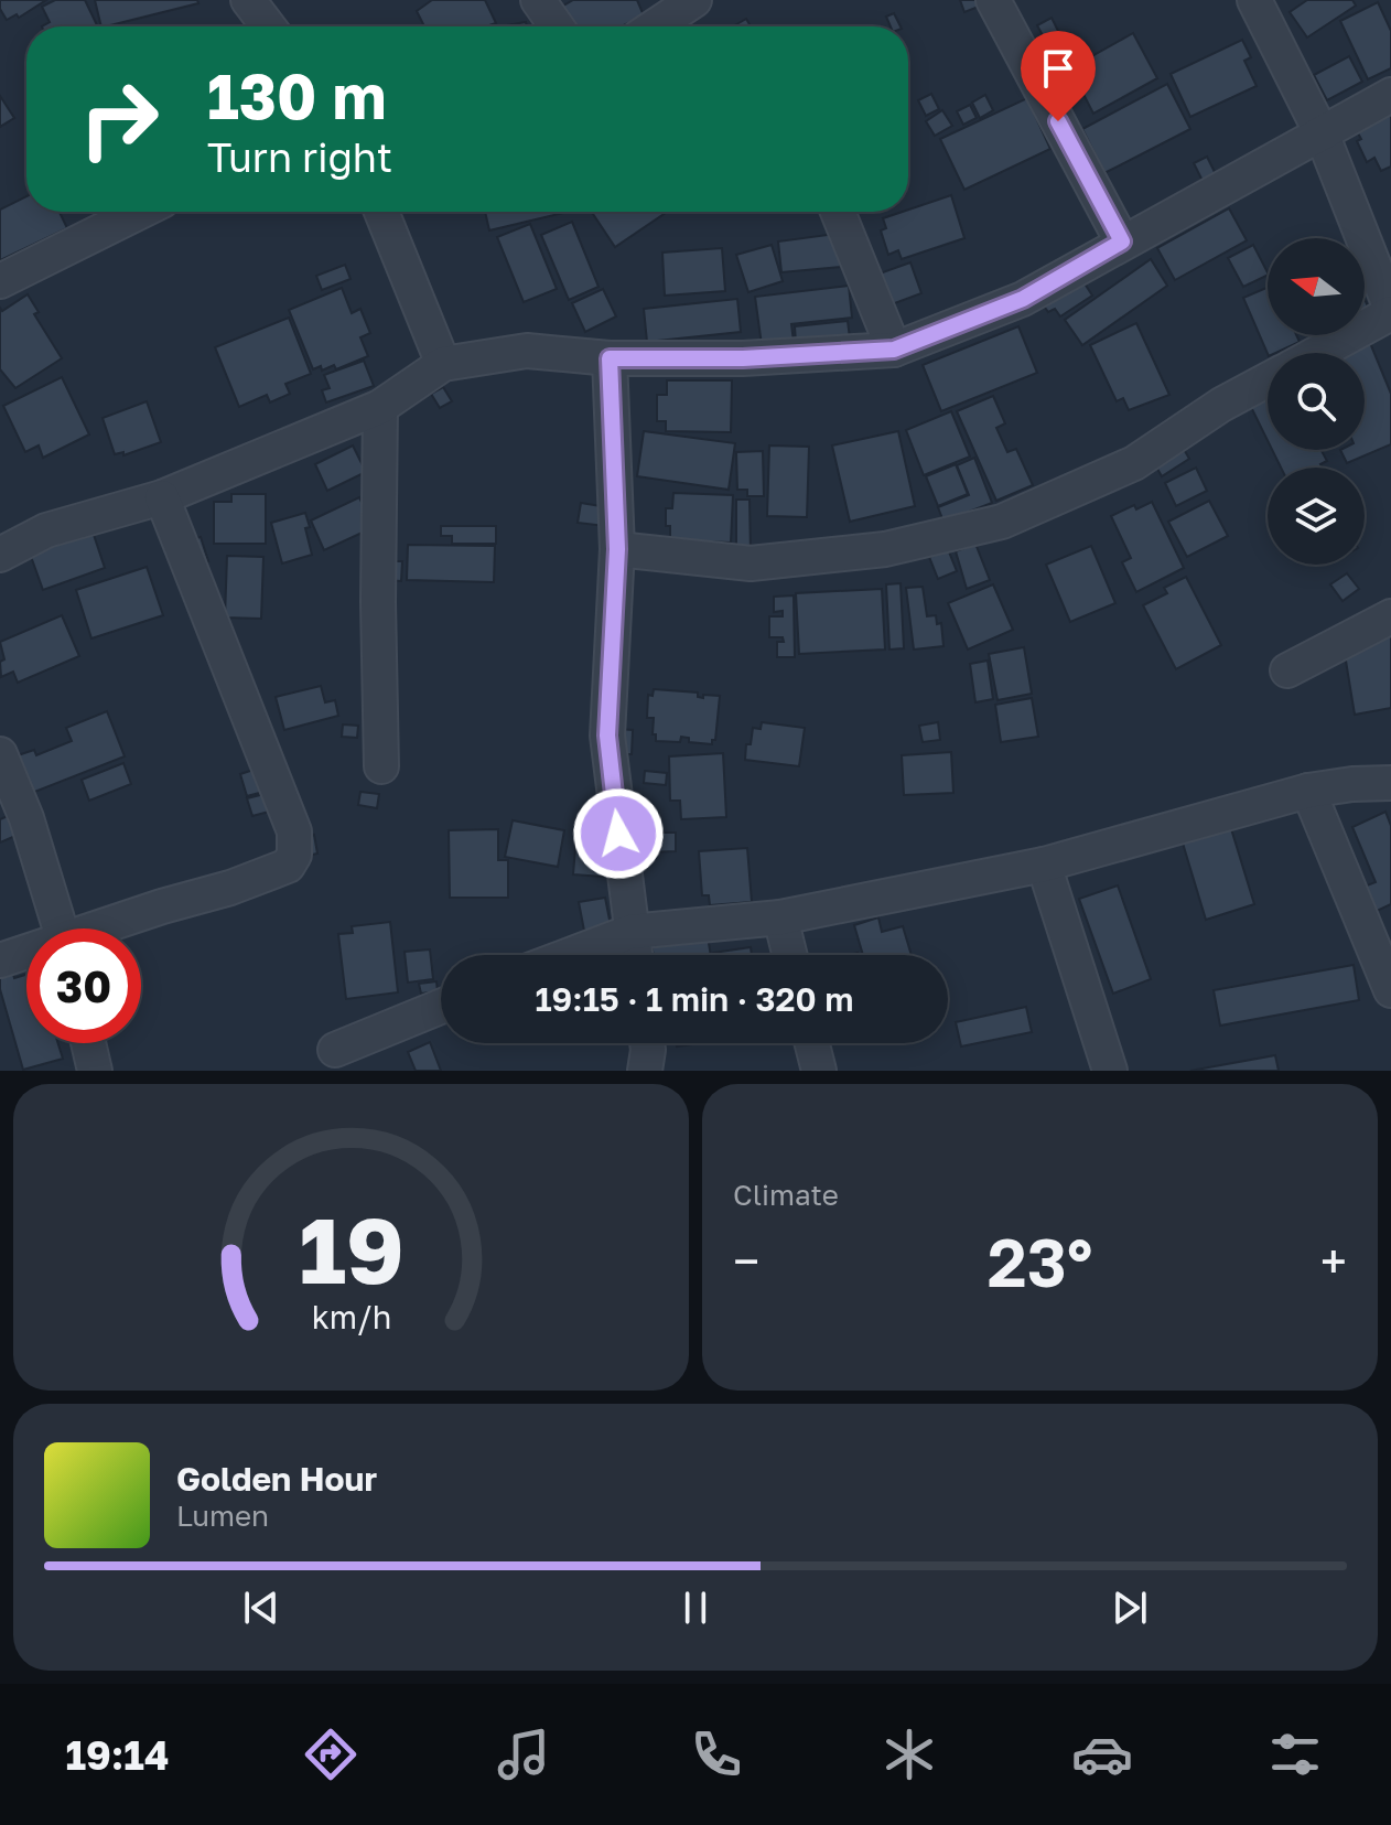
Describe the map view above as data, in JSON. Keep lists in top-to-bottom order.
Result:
{
  "north": "left",
  "page": {
    "turn": ["130 m", "Turn right"],
    "limit": "30",
    "trip": "19:15 · 1 min · 320 m",
    "tile": "Climate",
    "heat": ["−", "23°", "+"],
    "song": ["Golden Hour", "Lumen"],
    "tabs": "19:14",
    "gauge": ["19", "km/h"]
  }
}
